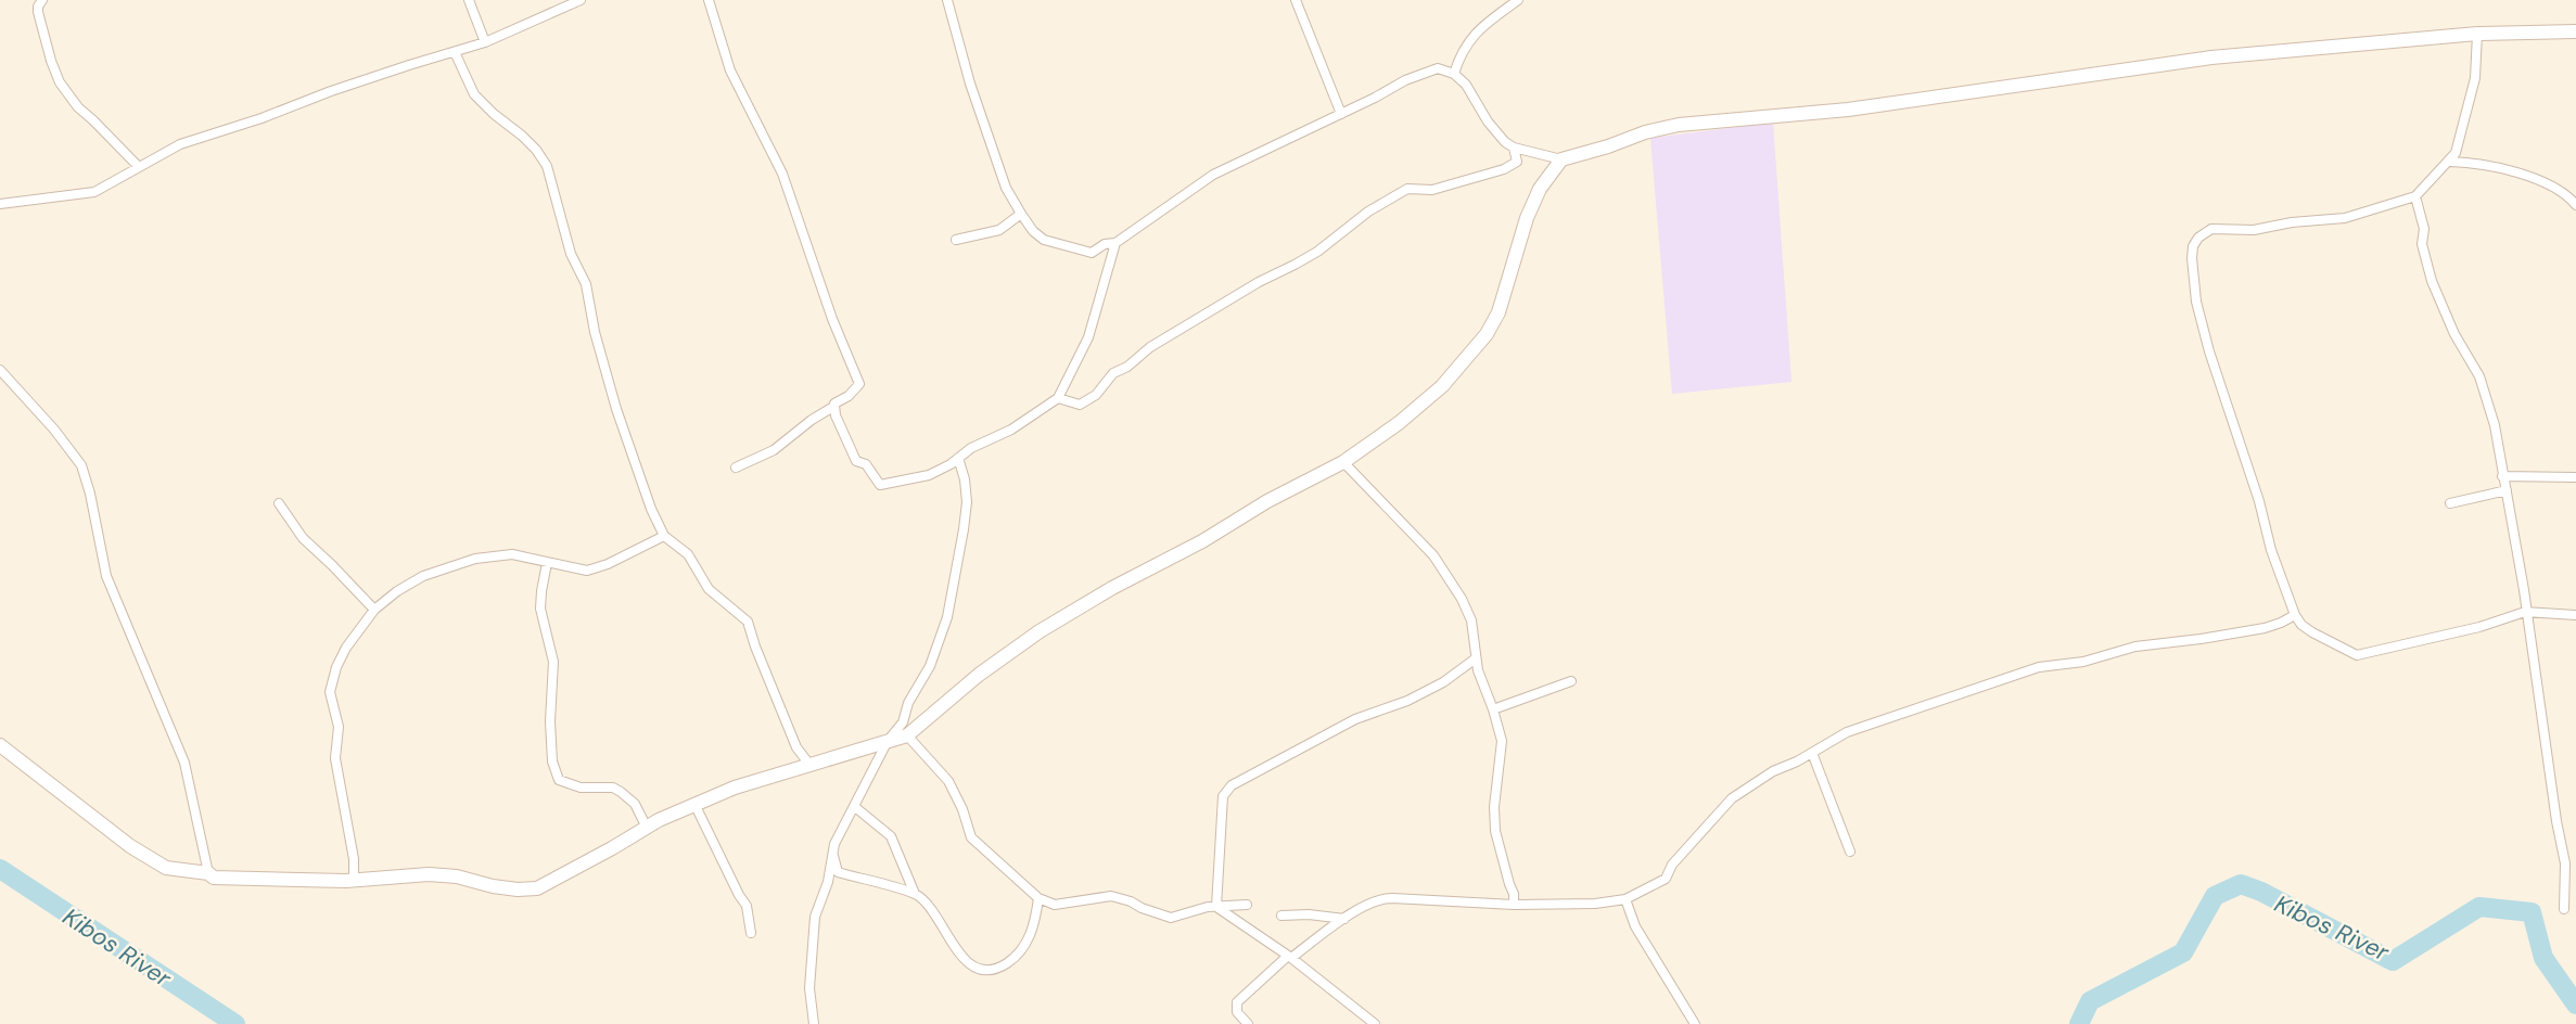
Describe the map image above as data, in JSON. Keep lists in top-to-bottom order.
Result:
{
  "water": ["Kibos River"]
}
